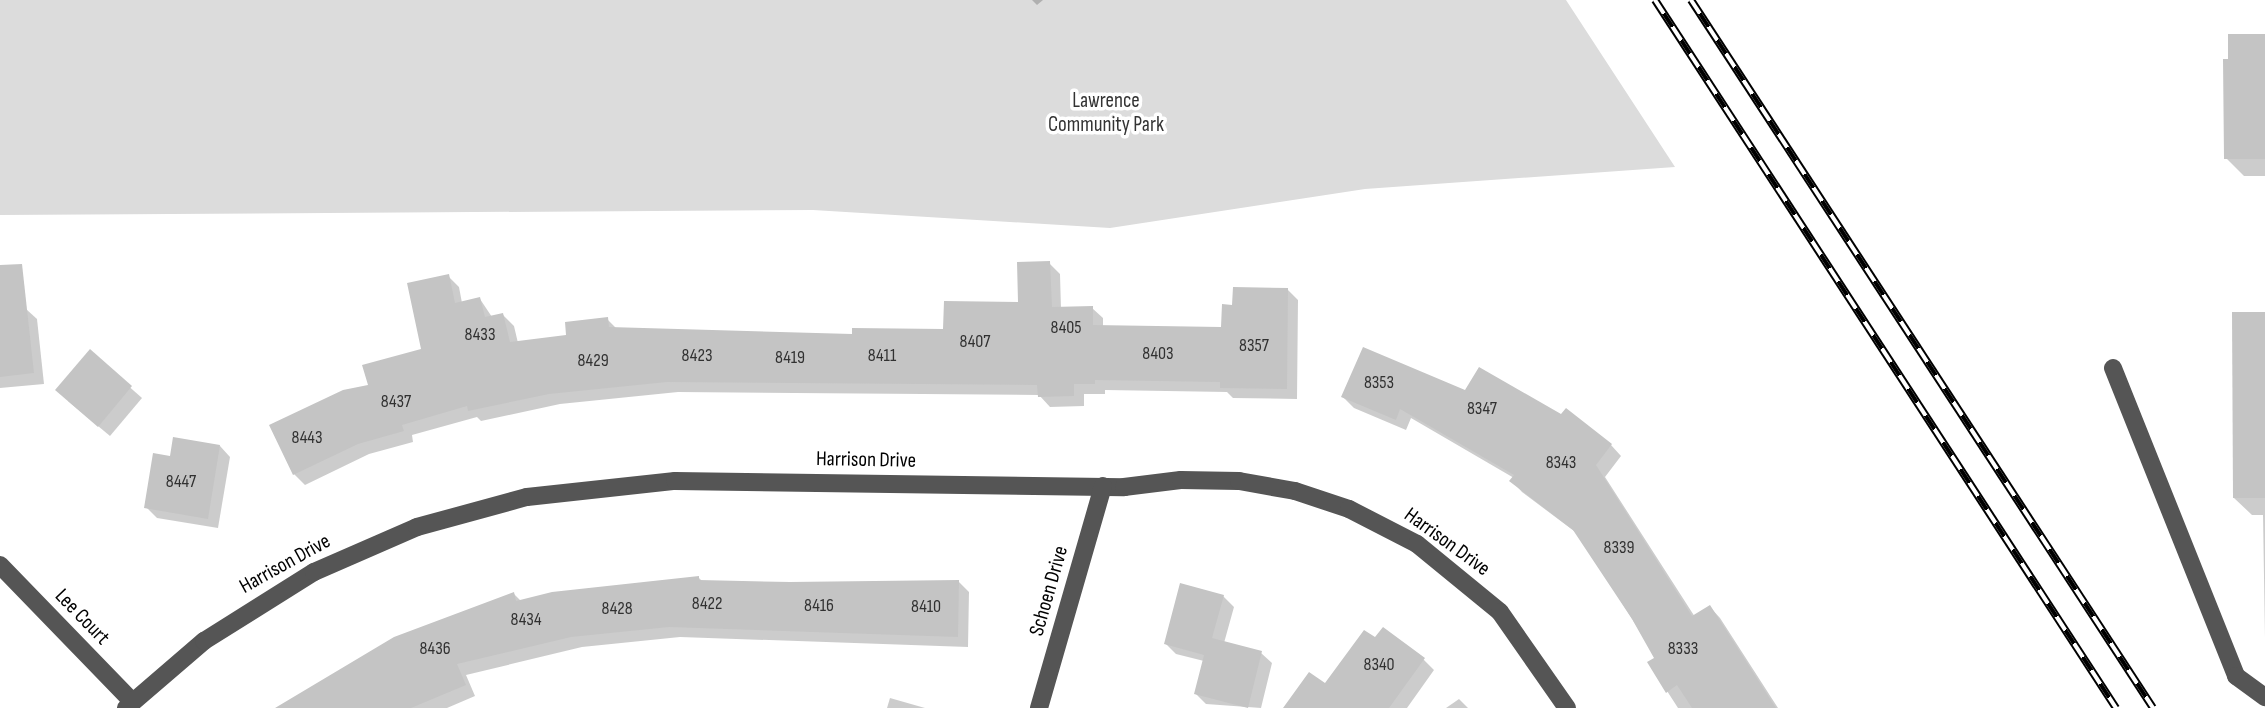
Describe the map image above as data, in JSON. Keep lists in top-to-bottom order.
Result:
{
  "streets": {
    "street": ["Harrison Drive", "Schoen Drive", "Lee Court"]
  },
  "crossings": [
    ["Harrison Drive", "Schoen Drive"],
    ["Harrison Drive", "Lee Court"]
  ],
  "parks": ["Lawrence Community Park"],
  "house_numbers": [
    "8405",
    "8433",
    "8407",
    "8357",
    "8403",
    "8423",
    "8411",
    "8419",
    "8429",
    "8353",
    "8437",
    "8347",
    "8443",
    "8343",
    "8447",
    "8339",
    "8422",
    "8416",
    "8410",
    "8428",
    "8434",
    "8436",
    "8333",
    "8340"
  ]
}
